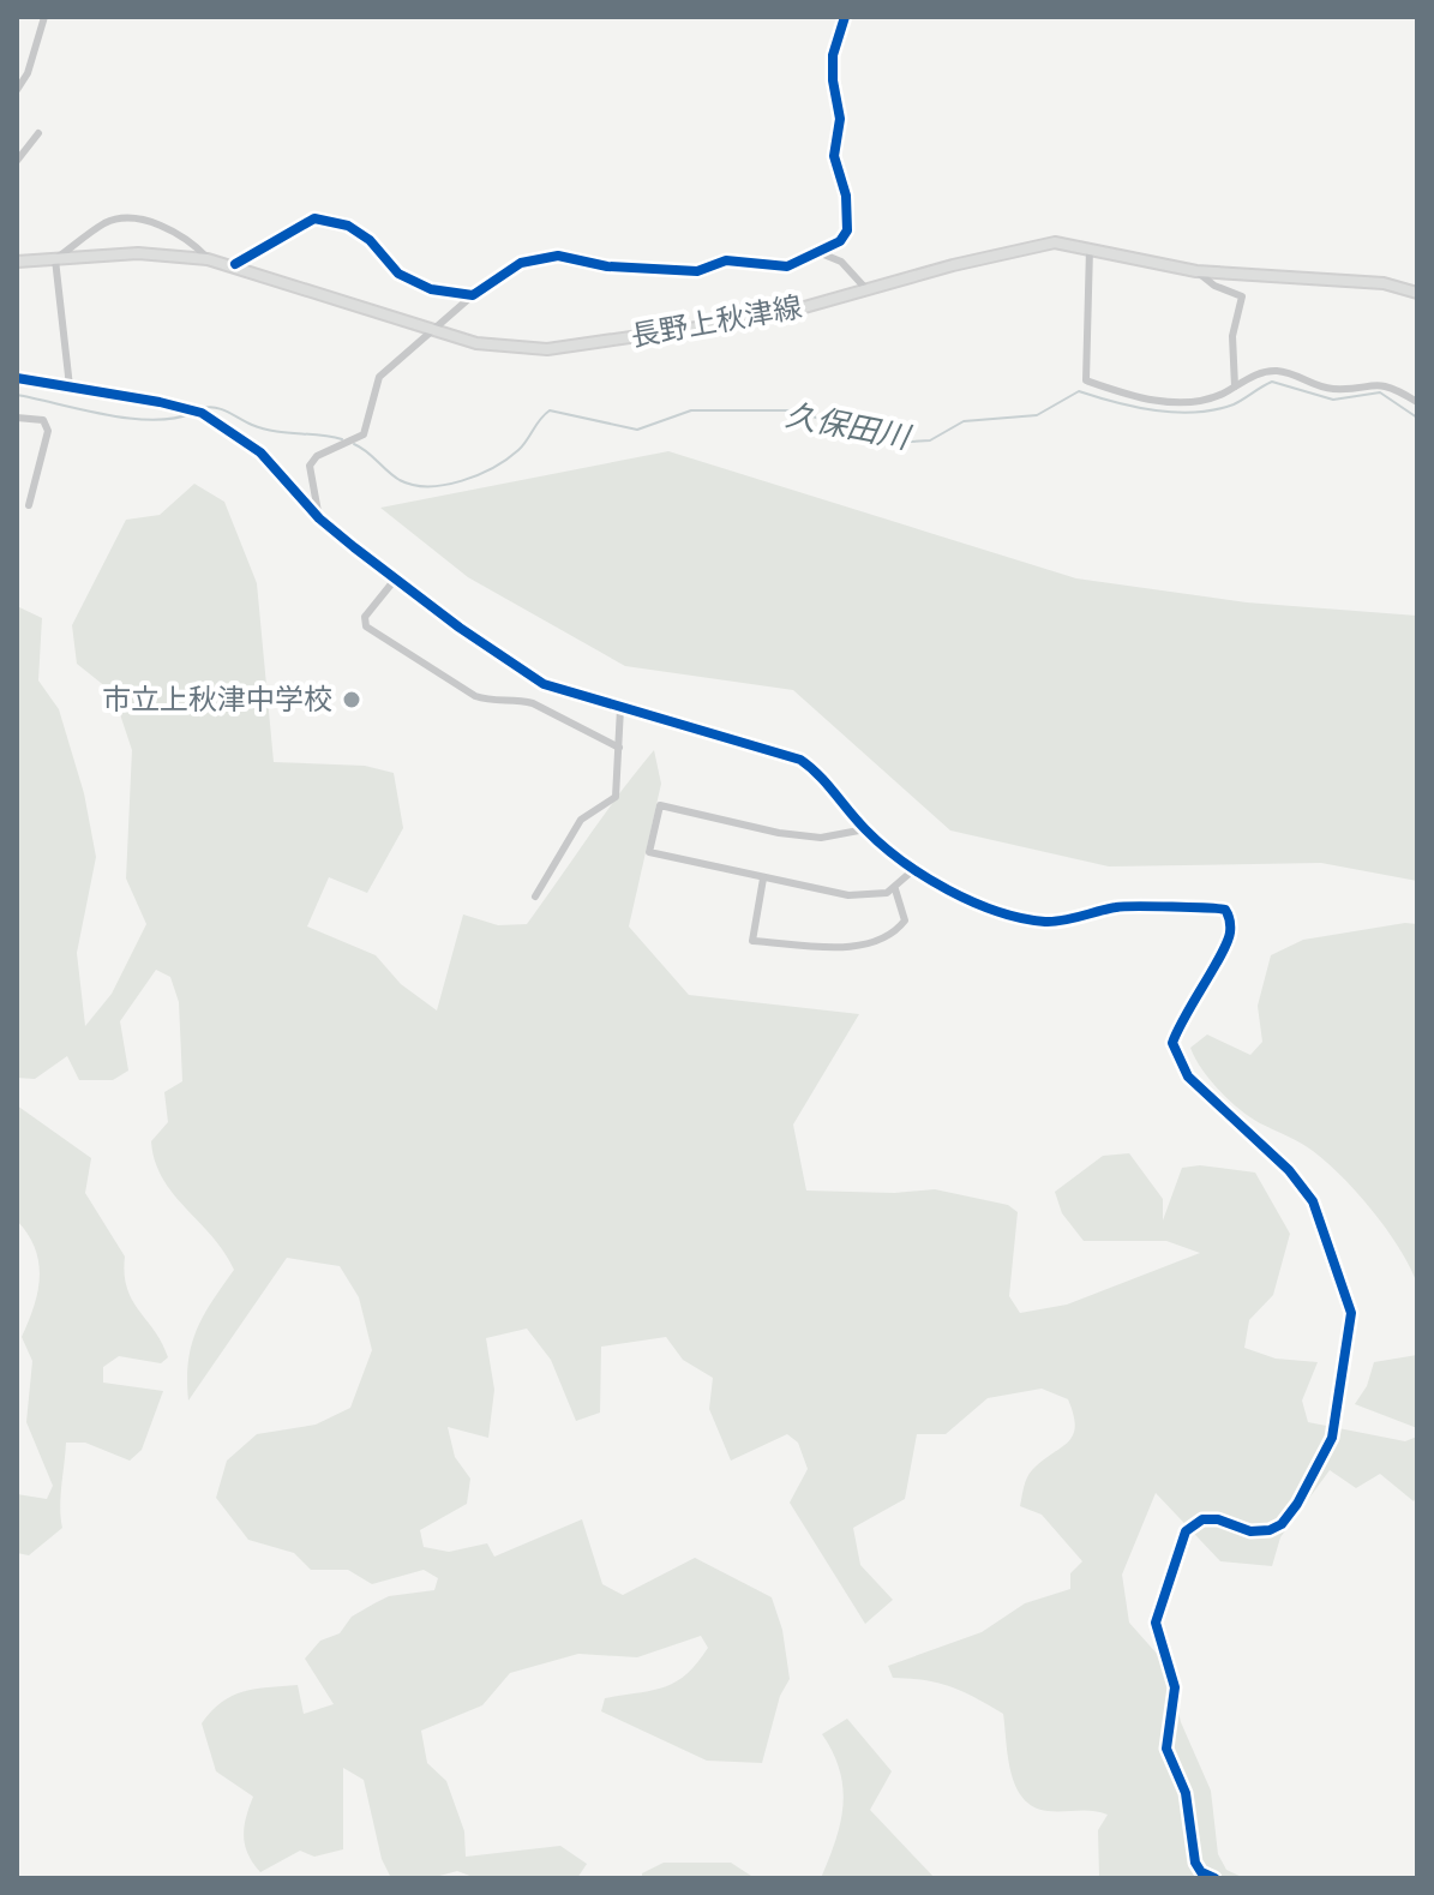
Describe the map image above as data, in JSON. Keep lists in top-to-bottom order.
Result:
{
  "streets": {
    "main road": ["長野上秋津線"]
  },
  "water": ["久保田川"],
  "places": ["市立上秋津中学校"]
}
